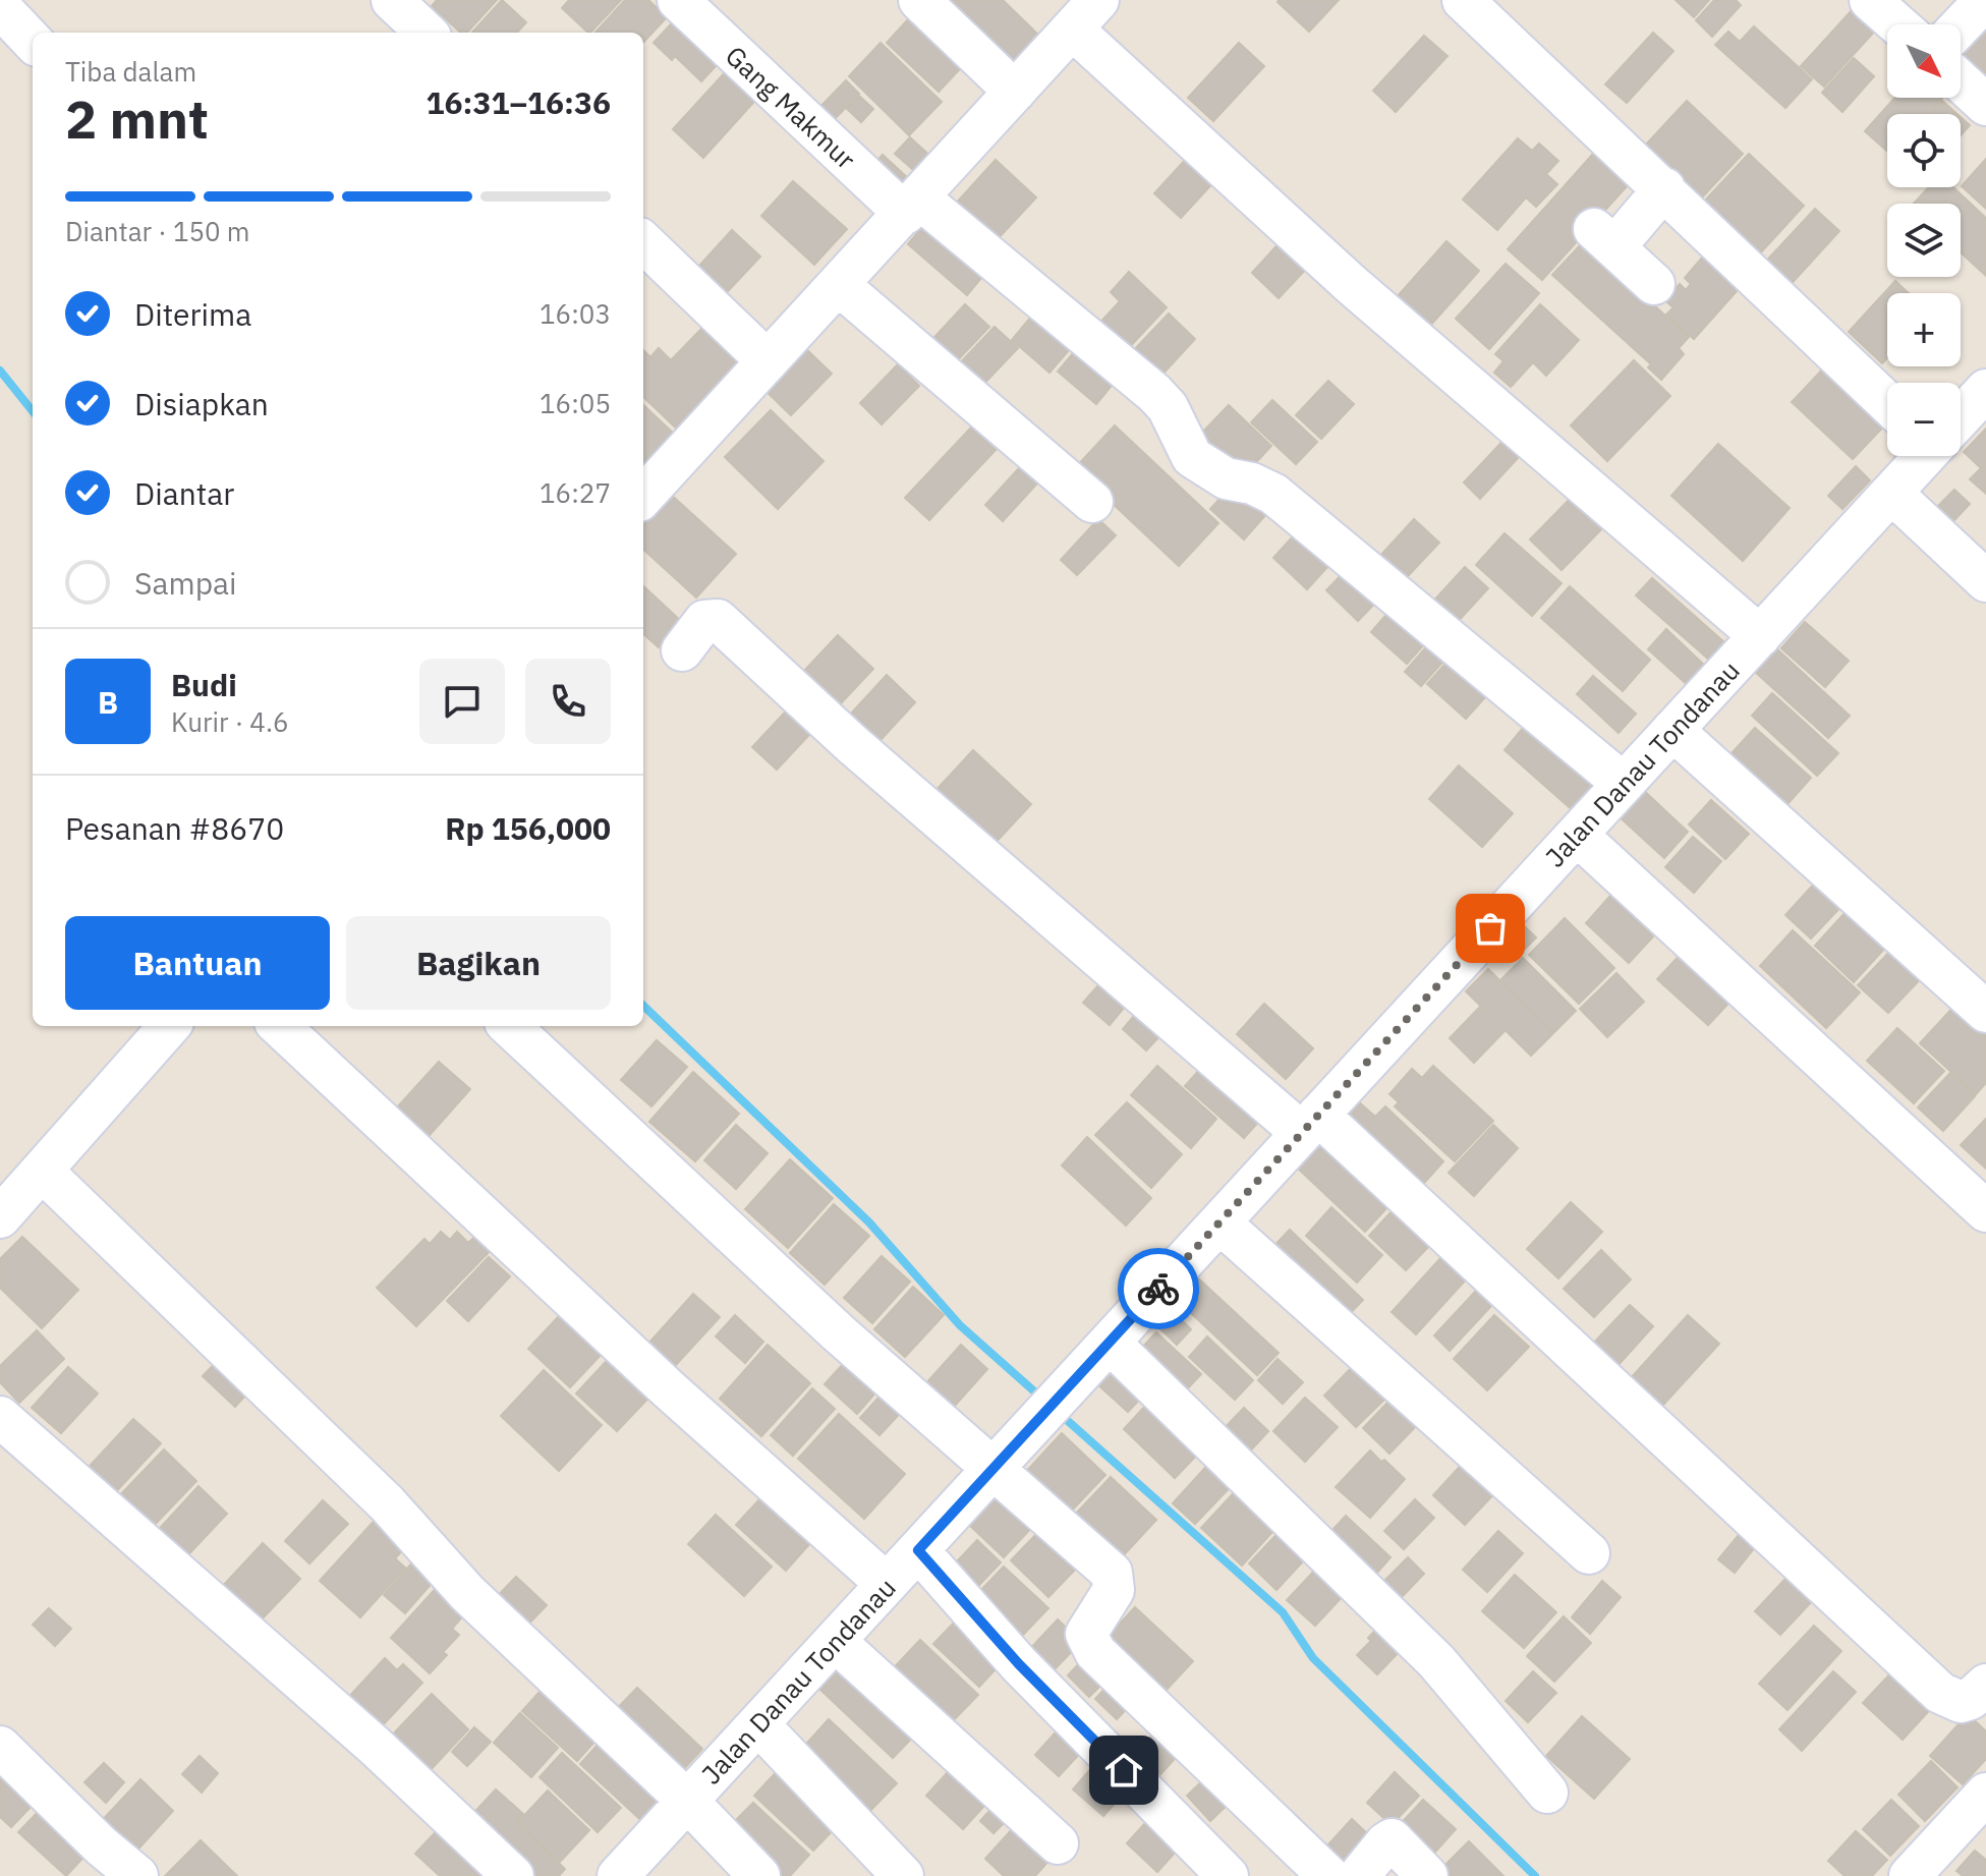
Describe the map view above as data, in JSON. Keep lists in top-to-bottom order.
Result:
{
  "streets": {
    "street": ["Gang Makmur", "Jalan Danau Tondanau"]
  },
  "crossings": [
    ["Gang Makmur", "Jalan Danau Tondanau"]
  ],
  "north": "bottom right",
  "page": {
    "map_buttons": ["+", "−"],
    "heading": ["2 mnt", "Tiba dalam", "16:31–16:36"],
    "panel": [
      "Budi",
      "Kurir · 4.6",
      "Pesanan #8670",
      "Rp 156,000"
    ],
    "bar": "Diantar · 150 m",
    "list": [
      ["Diterima", "16:03"],
      ["Disiapkan", "16:05"],
      ["Diantar", "16:27"],
      "Sampai"
    ],
    "round": "B",
    "buttons": ["Bantuan", "Bagikan"]
  }
}
